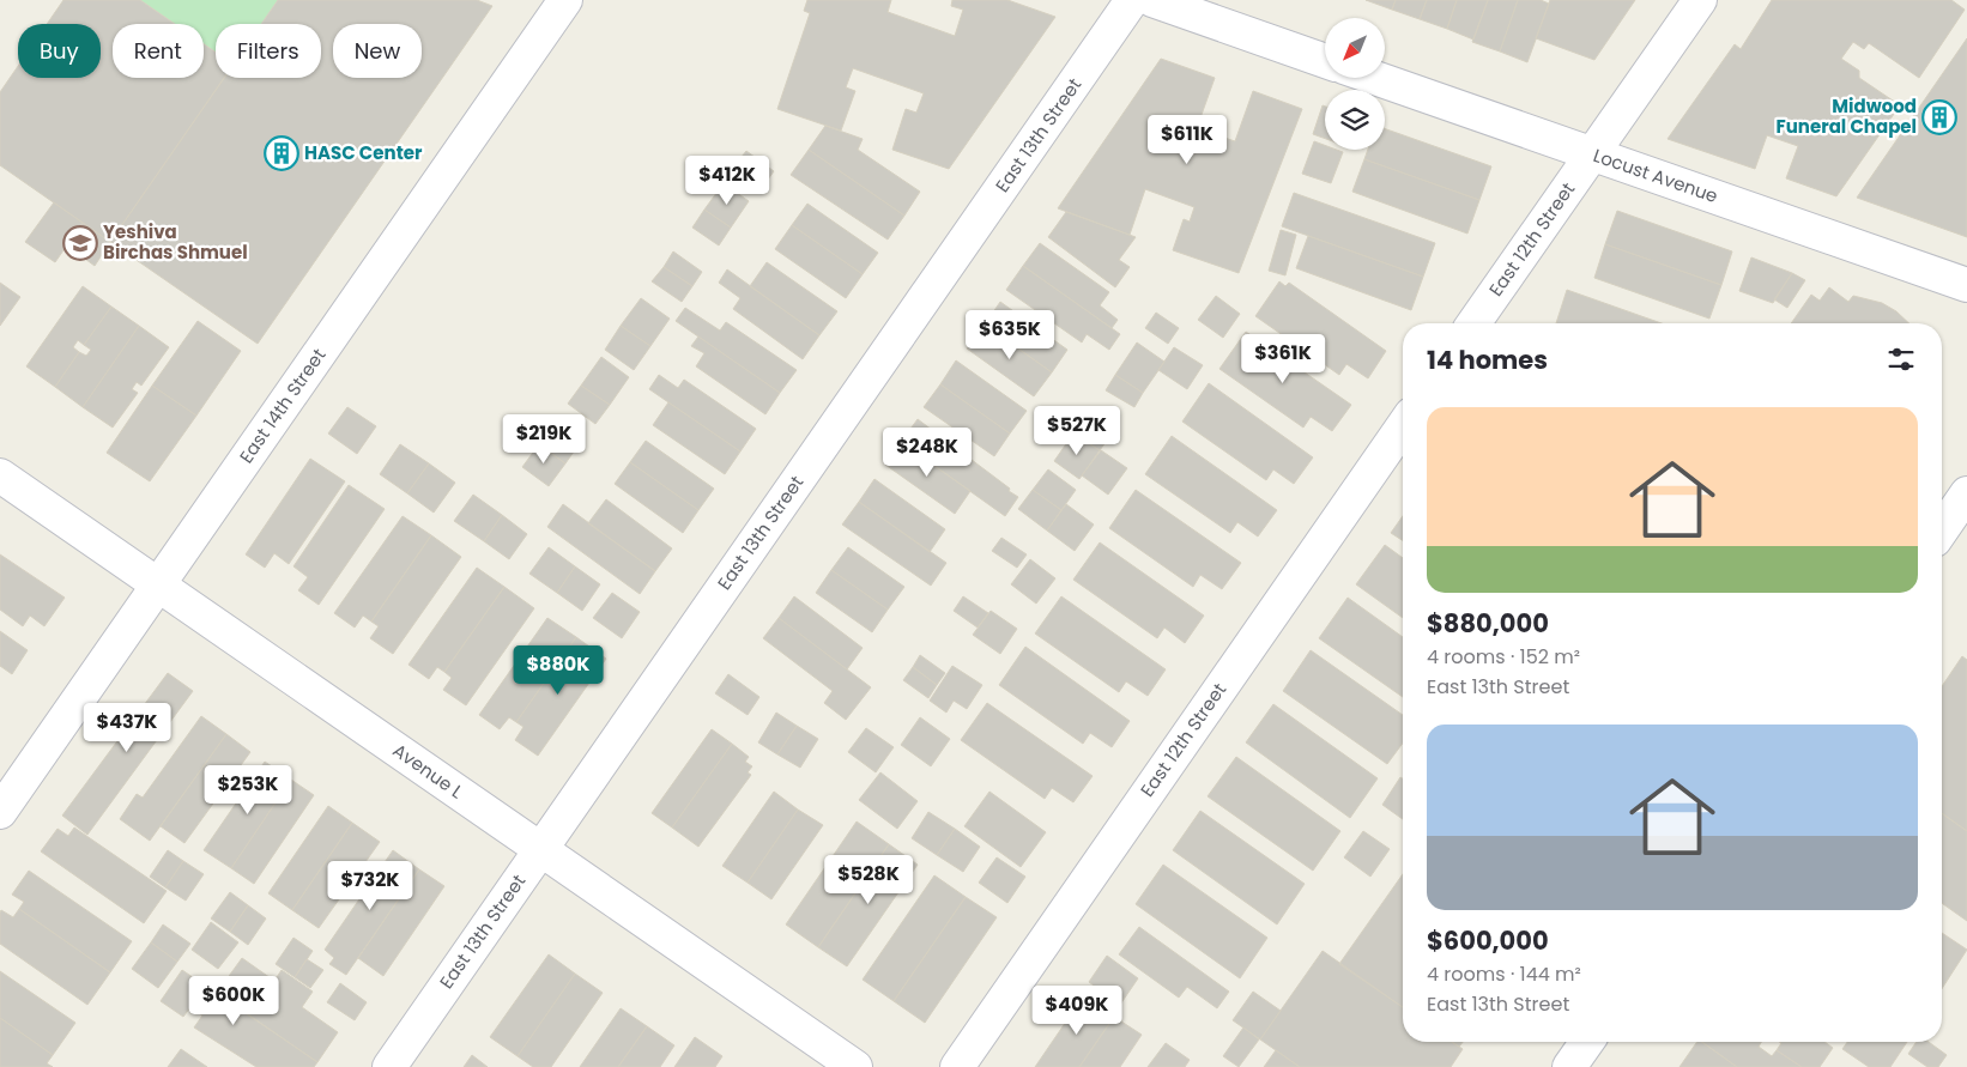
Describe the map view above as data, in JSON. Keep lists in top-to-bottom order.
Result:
{
  "streets": {
    "street": [
      "East 13th Street",
      "Locust Avenue",
      "East 12th Street",
      "East 14th Street",
      "Avenue L"
    ]
  },
  "crossings": [
    ["East 13th Street", "Avenue L"],
    ["Locust Avenue", "East 12th Street"],
    ["East 14th Street", "Avenue L"]
  ],
  "places": {
    "building": ["Midwood Funeral Chapel", "HASC Center"],
    "school or university": ["Yeshiva Birchas Shmuel"]
  },
  "north": "bottom left",
  "page": {
    "chip": [
      "Buy",
      "Rent",
      "Filters",
      "New"
    ],
    "price": [
      "$611K",
      "$412K",
      "$635K",
      "$361K",
      "$527K",
      "$219K",
      "$248K",
      "$880K",
      "$437K",
      "$253K",
      "$528K",
      "$732K",
      "$600K",
      "$409K"
    ],
    "heading": "14 homes",
    "list": [
      {
        "name": "$880,000",
        "note": "4 rooms · 152 m² · East 13th Street"
      },
      {
        "name": "$600,000",
        "note": "4 rooms · 144 m² · East 13th Street"
      }
    ]
  }
}
